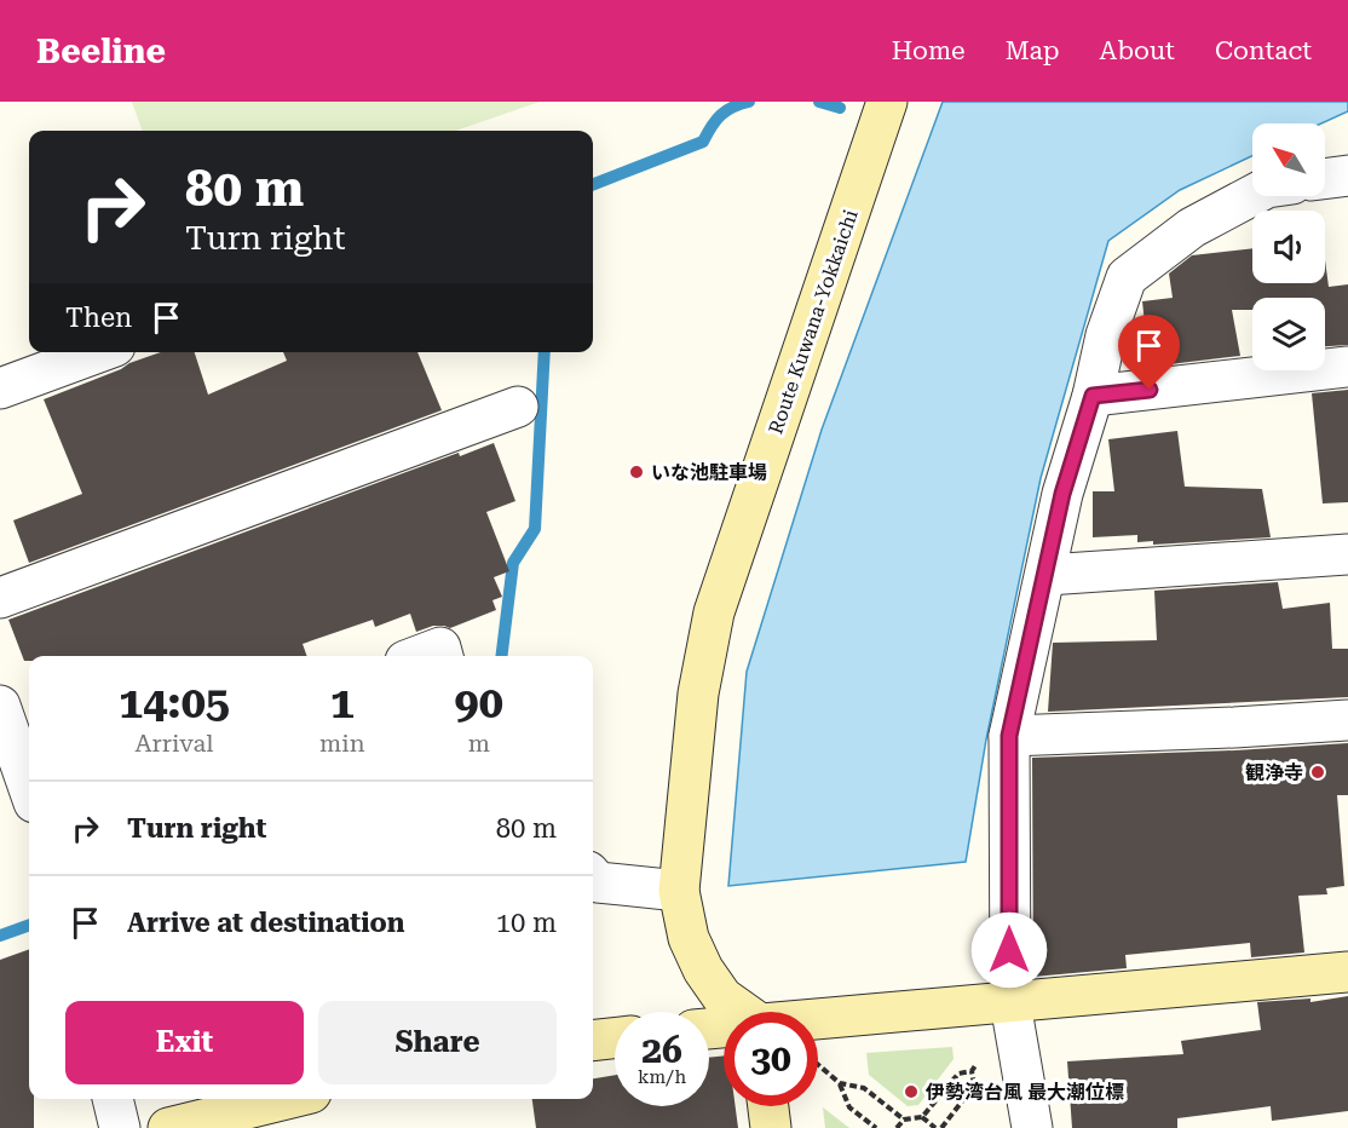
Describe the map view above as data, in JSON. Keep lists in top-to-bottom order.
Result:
{
  "streets": {
    "main road": ["Route Kuwana-Yokkaichi"]
  },
  "places": ["いな池駐車場", "観浄寺", "伊勢湾台風 最大潮位標"],
  "north": "top left",
  "page": {
    "header": "Beeline",
    "nav": [
      "Home",
      "Map",
      "About",
      "Contact"
    ],
    "turn": ["80 m", "Turn right"],
    "then": "Then",
    "eta": [
      "14:05",
      "Arrival",
      "1",
      "min",
      "90",
      "m"
    ],
    "list": [
      {
        "name": "Turn right",
        "value": "80 m"
      },
      {
        "name": "Arrive at destination",
        "value": "10 m"
      }
    ],
    "buttons": ["Exit", "Share"],
    "speed": "26 km/h",
    "limit": "30"
  }
}
